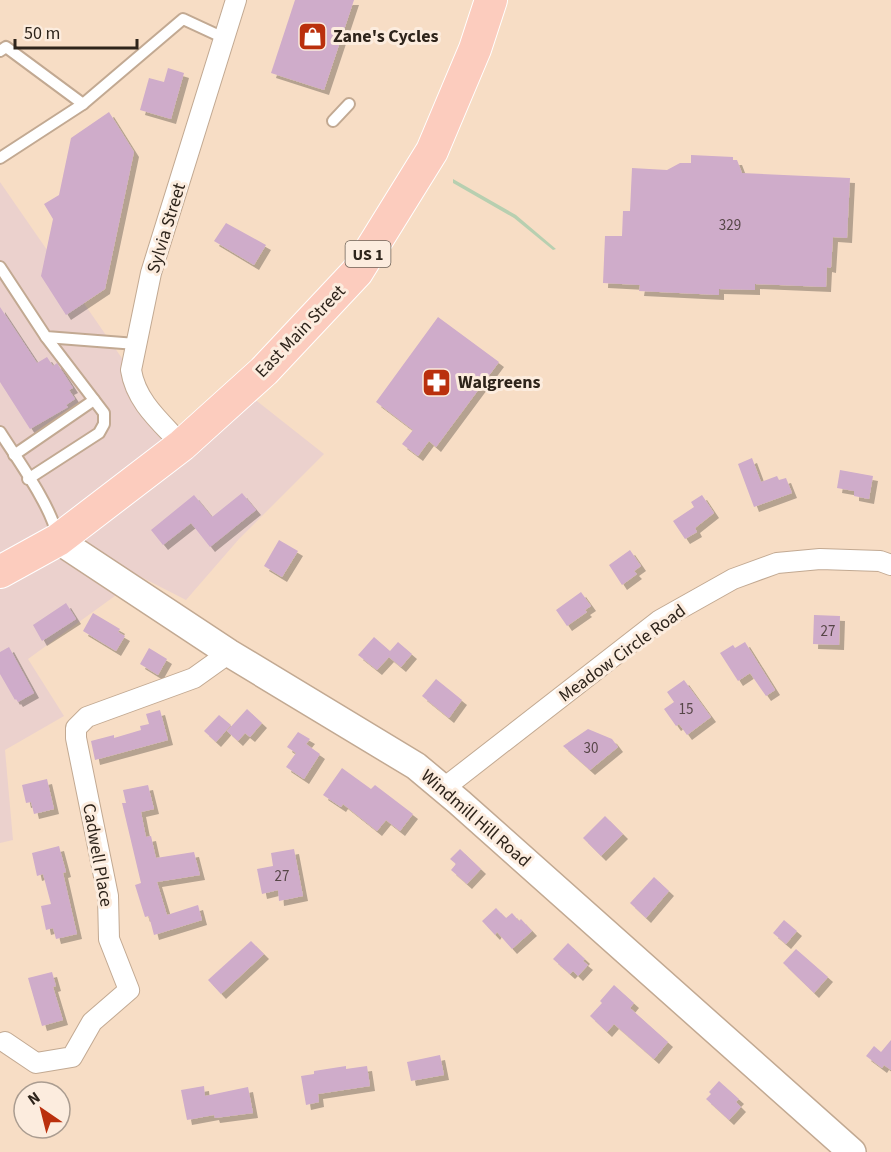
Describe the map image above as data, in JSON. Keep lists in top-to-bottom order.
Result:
{
  "streets": {
    "main road": ["US 1", "East Main Street"],
    "street": [
      "Sylvia Street",
      "Meadow Circle Road",
      "Windmill Hill Road",
      "Cadwell Place"
    ]
  },
  "crossings": [
    ["Sylvia Street", "East Main Street"],
    ["East Main Street", "Windmill Hill Road"],
    ["Meadow Circle Road", "Windmill Hill Road"],
    ["Windmill Hill Road", "Cadwell Place"]
  ],
  "places": {
    "shop": ["Zane's Cycles"],
    "pharmacy": ["Walgreens"]
  },
  "house_numbers": [
    "329",
    "27",
    "15",
    "30",
    "27"
  ],
  "scale_bar": "50 m",
  "north": "top left"
}
